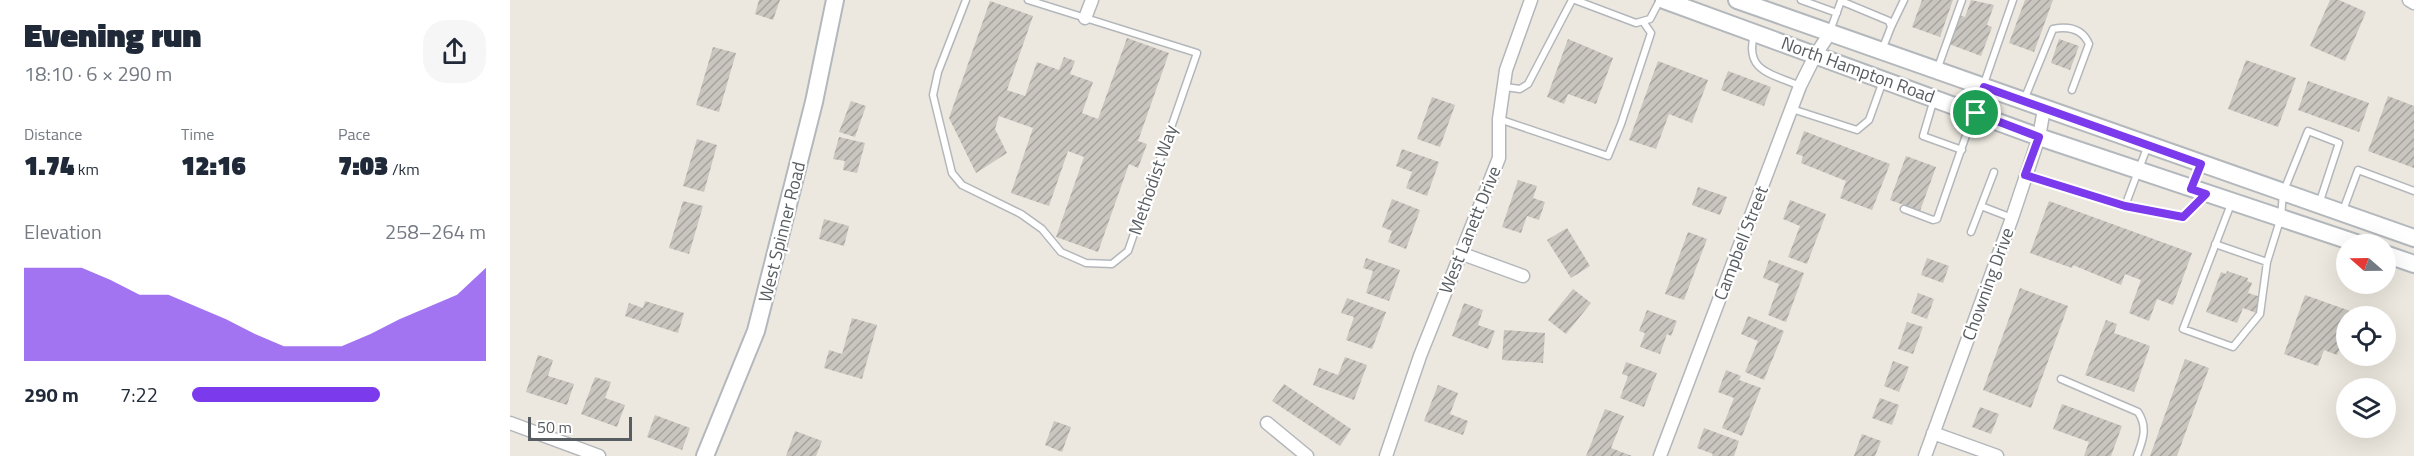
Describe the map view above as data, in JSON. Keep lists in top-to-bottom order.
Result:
{
  "streets": {
    "main road": ["North Hampton Road", "West Spinner Road"],
    "street": ["West Lanett Drive", "Campbell Street", "Chowning Drive"],
    "lane": ["Methodist Way"]
  },
  "crossings": [
    ["North Hampton Road", "Campbell Street"],
    ["North Hampton Road", "Chowning Drive"]
  ],
  "scale_bar": "50 m",
  "north": "left",
  "page": {
    "heading": ["Evening run", "18:10 · 6 × 290 m"],
    "stats": [
      ["Distance", "1.74 km"],
      ["Time", "12:16"],
      ["Pace", "7:03 /km"]
    ],
    "chart": ["Elevation", "258–264 m"],
    "list": [
      {
        "name": "290 m",
        "note": "7:22"
      }
    ],
    "scale": "50 m"
  }
}
